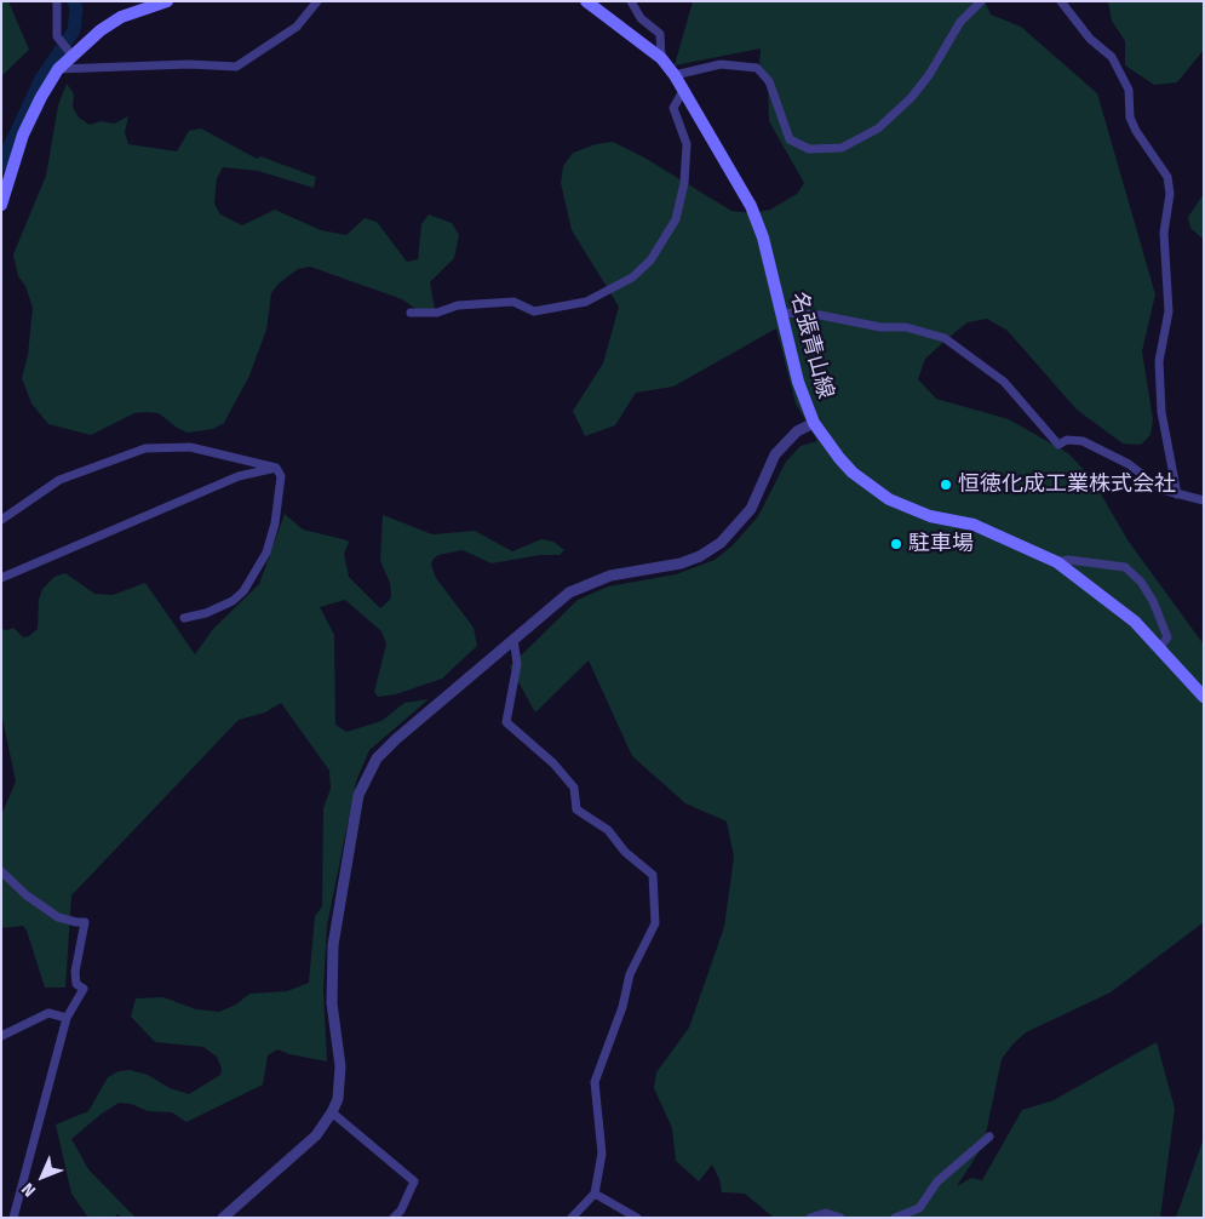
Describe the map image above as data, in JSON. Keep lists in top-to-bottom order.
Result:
{
  "streets": {
    "main road": ["名張青山線"]
  },
  "places": ["恒徳化成工業株式会社", "駐車場"],
  "north": "bottom left"
}
